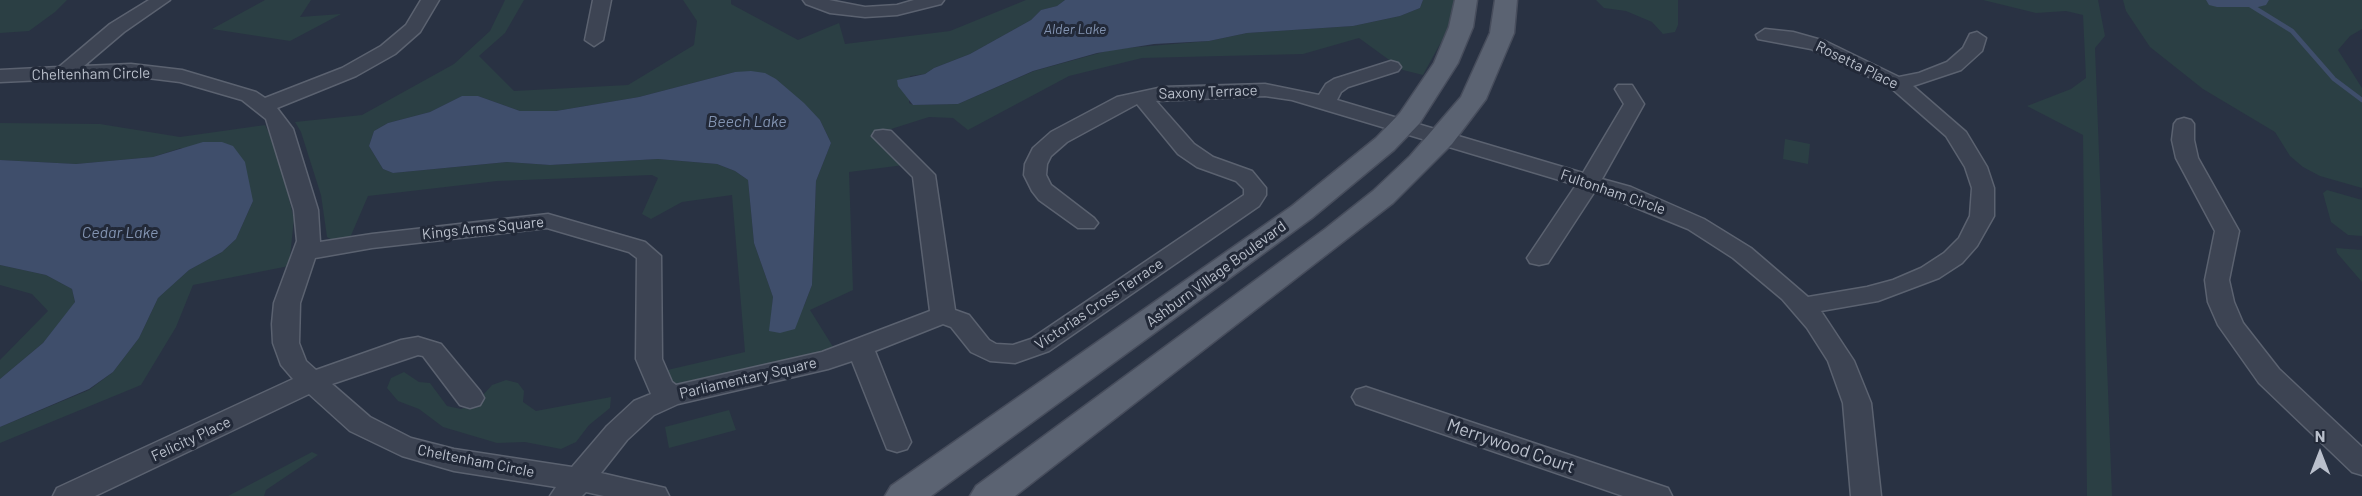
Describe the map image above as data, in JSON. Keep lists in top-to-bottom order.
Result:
{
  "streets": {
    "main road": ["Ashburn Village Boulevard"],
    "street": [
      "Rosetta Place",
      "Cheltenham Circle",
      "Saxony Terrace",
      "Fultonham Circle",
      "Kings Arms Square",
      "Victorias Cross Terrace",
      "Parliamentary Square",
      "Felicity Place",
      "Merrywood Court"
    ]
  },
  "crossings": [
    ["Rosetta Place", "Fultonham Circle"],
    ["Cheltenham Circle", "Kings Arms Square"],
    ["Cheltenham Circle", "Parliamentary Square"],
    ["Cheltenham Circle", "Felicity Place"],
    ["Saxony Terrace", "Fultonham Circle"],
    ["Saxony Terrace", "Ashburn Village Boulevard"],
    ["Saxony Terrace", "Victorias Cross Terrace"],
    ["Kings Arms Square", "Parliamentary Square"],
    ["Victorias Cross Terrace", "Parliamentary Square"]
  ],
  "water": ["Alder Lake", "Beech Lake", "Cedar Lake"],
  "north": "top"
}
